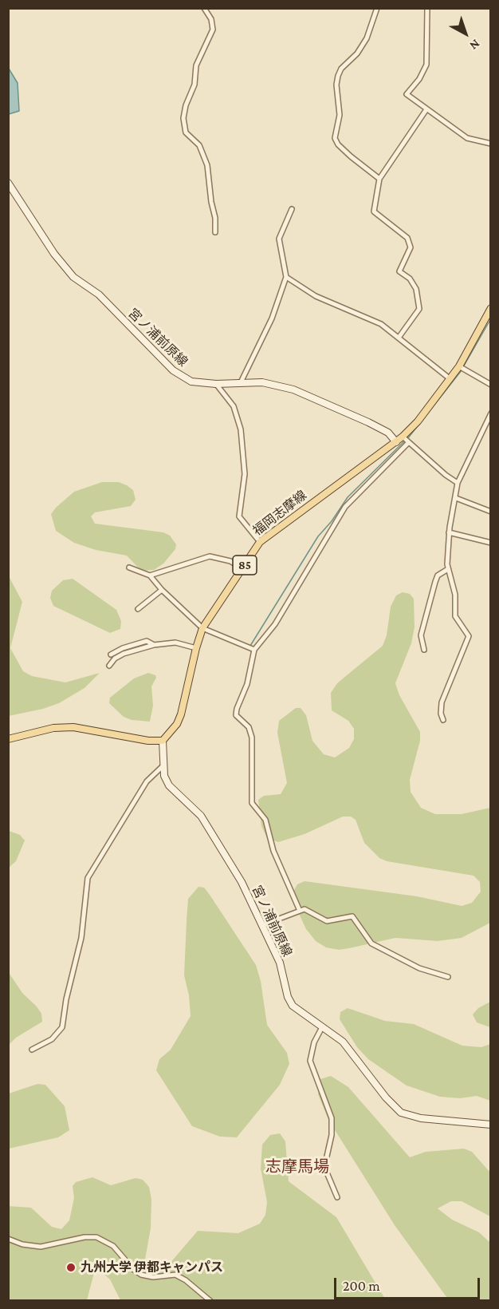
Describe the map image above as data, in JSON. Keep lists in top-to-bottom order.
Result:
{
  "streets": {
    "main road": ["宮ノ浦前原線", "福岡志摩線", "85"]
  },
  "crossings": [
    ["宮ノ浦前原線", "福岡志摩線"]
  ],
  "districts": ["志摩馬場"],
  "places": ["九州大学 伊都キャンパス"],
  "scale_bar": "200 m",
  "north": "bottom right"
}
